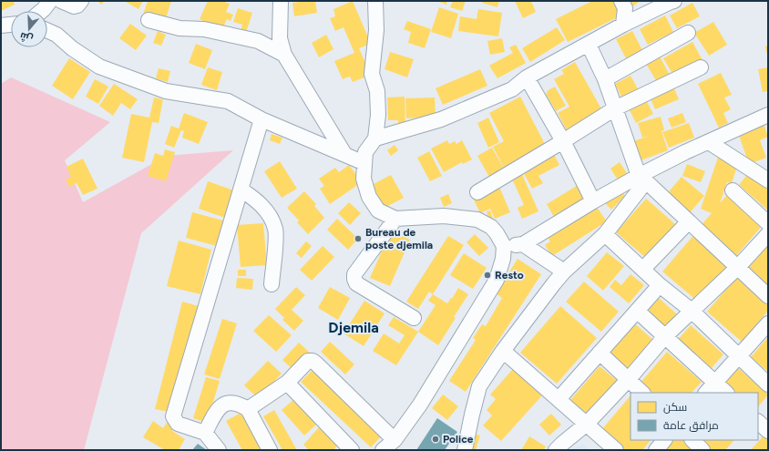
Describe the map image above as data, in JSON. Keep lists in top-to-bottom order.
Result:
{
  "districts": ["Djemila"],
  "places": ["Bureau de poste djemila", "Resto", "Police"],
  "legend": ["سكن", "مرافق عامة"],
  "north": "bottom"
}
